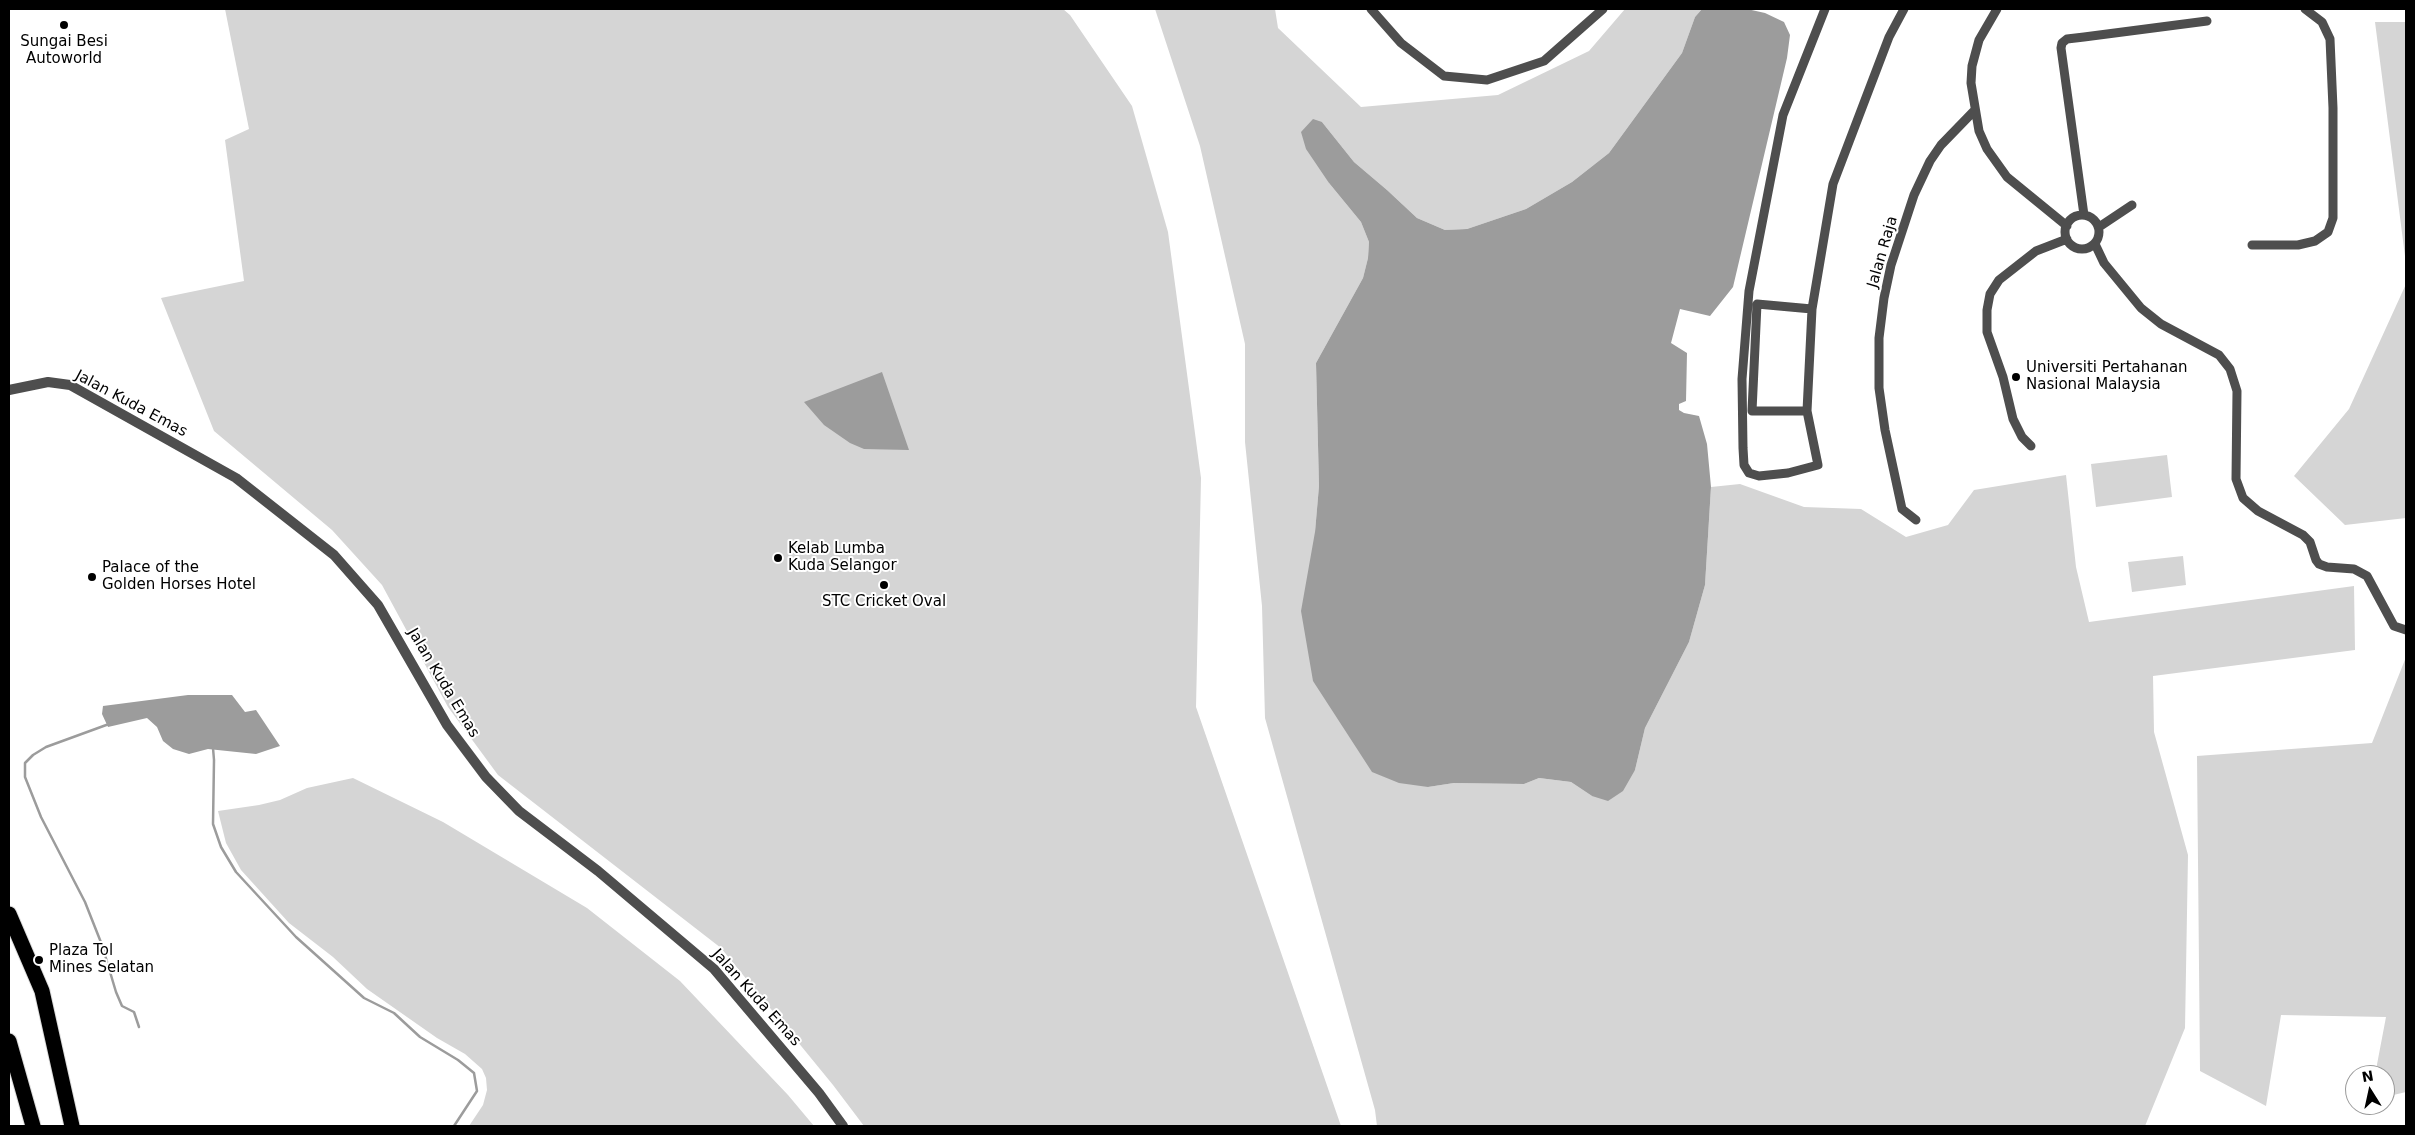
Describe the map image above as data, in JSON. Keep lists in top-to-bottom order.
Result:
{
  "streets": {
    "street": ["Jalan Raja", "Jalan Kuda Emas"]
  },
  "places": [
    "Sungai Besi Autoworld",
    "Universiti Pertahanan Nasional Malaysia",
    "Kelab Lumba Kuda Selangor",
    "Palace of the Golden Horses Hotel",
    "STC Cricket Oval",
    "Plaza Tol Mines Selatan"
  ],
  "north": "top"
}
